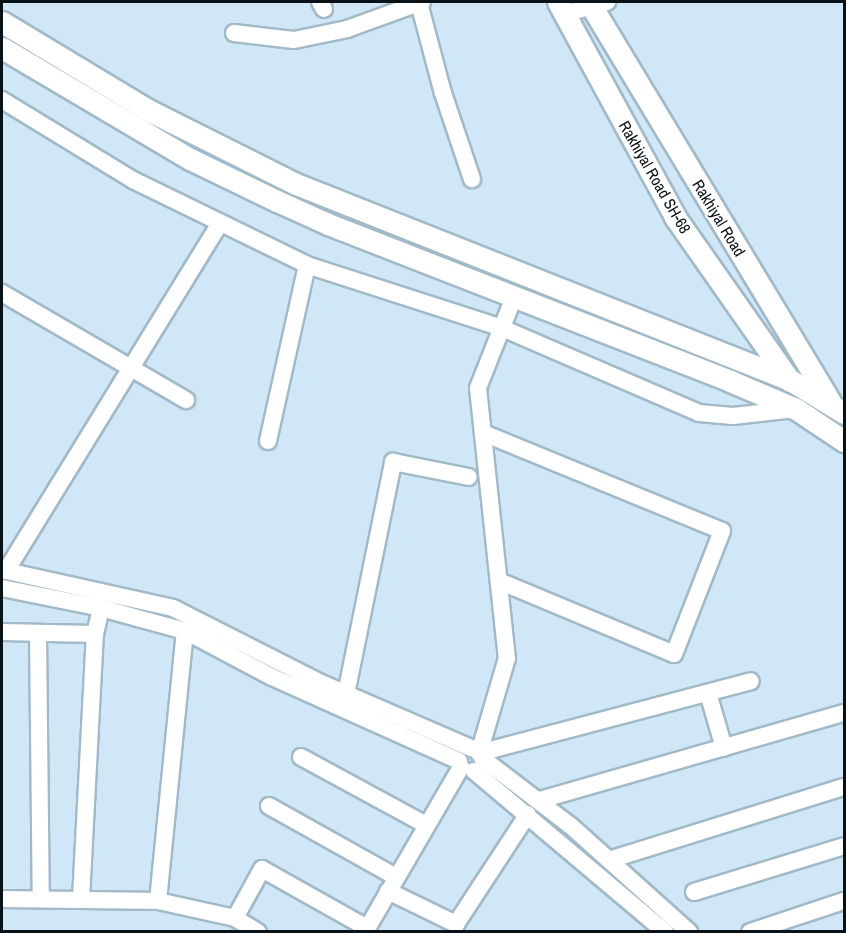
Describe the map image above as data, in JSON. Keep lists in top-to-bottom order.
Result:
{
  "streets": {
    "main road": ["Rakhiyal Road SH-68", "Rakhiyal Road"]
  }
}
